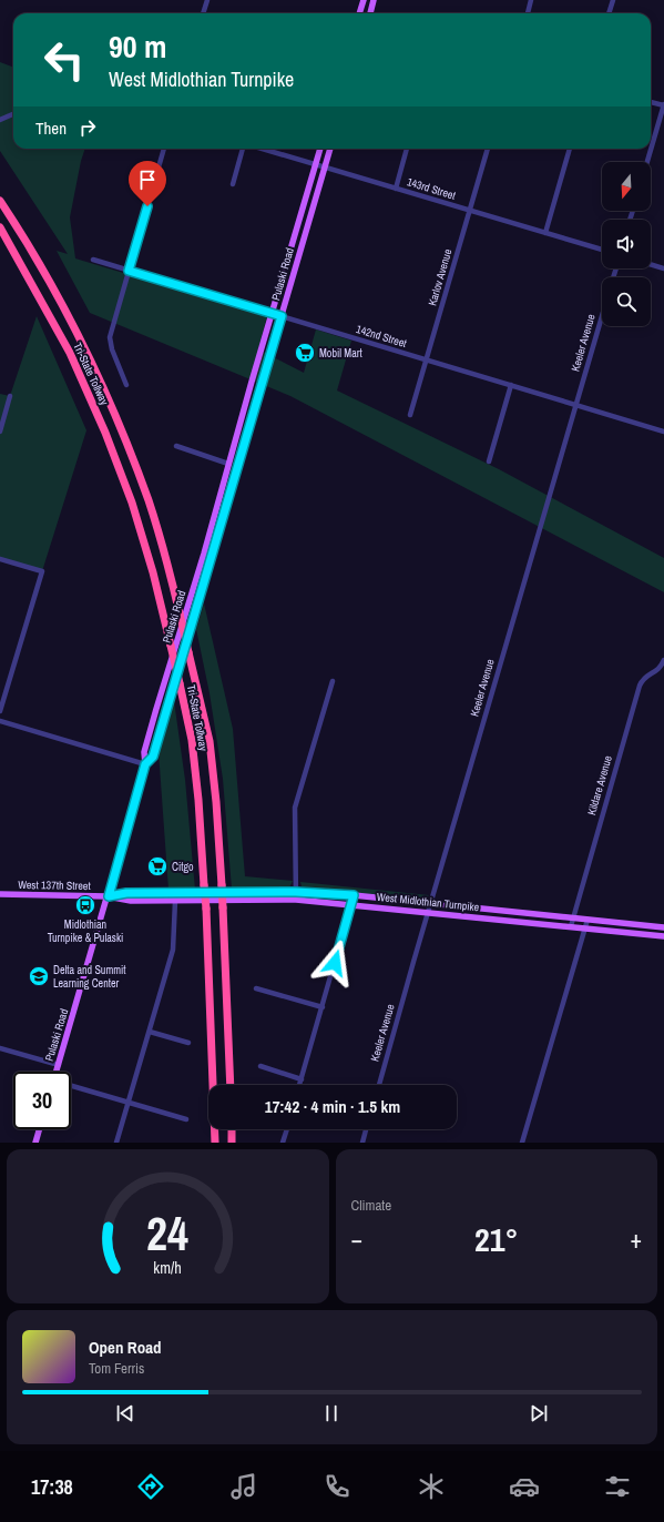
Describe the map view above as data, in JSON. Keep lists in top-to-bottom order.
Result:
{
  "streets": {
    "highway": ["Tri-State Tollway"],
    "main road": ["Pulaski Road", "West 137th Street", "West Midlothian Turnpike"],
    "street": [
      "143rd Street",
      "Karlov Avenue",
      "142nd Street",
      "Keeler Avenue",
      "Kildare Avenue"
    ]
  },
  "crossings": [
    ["143rd Street", "Pulaski Road"],
    ["143rd Street", "Karlov Avenue"],
    ["Pulaski Road", "142nd Street"],
    ["Pulaski Road", "West 137th Street"],
    ["Pulaski Road", "West Midlothian Turnpike"],
    ["Karlov Avenue", "142nd Street"],
    ["142nd Street", "Keeler Avenue"],
    ["Keeler Avenue", "West Midlothian Turnpike"],
    ["Kildare Avenue", "West Midlothian Turnpike"],
    ["West 137th Street", "West Midlothian Turnpike"]
  ],
  "places": {
    "supermarket": ["Mobil Mart", "Citgo"],
    "bus stop": ["Midlothian Turnpike & Pulaski"],
    "school or university": ["Delta and Summit Learning Center"]
  },
  "north": "bottom",
  "page": {
    "turn": ["90 m", "West Midlothian Turnpike"],
    "then": "Then",
    "limit": "30",
    "trip": "17:42 · 4 min · 1.5 km",
    "tile": "Climate",
    "heat": ["−", "21°", "+"],
    "song": ["Open Road", "Tom Ferris"],
    "tabs": "17:38",
    "gauge": ["24", "km/h"]
  }
}
